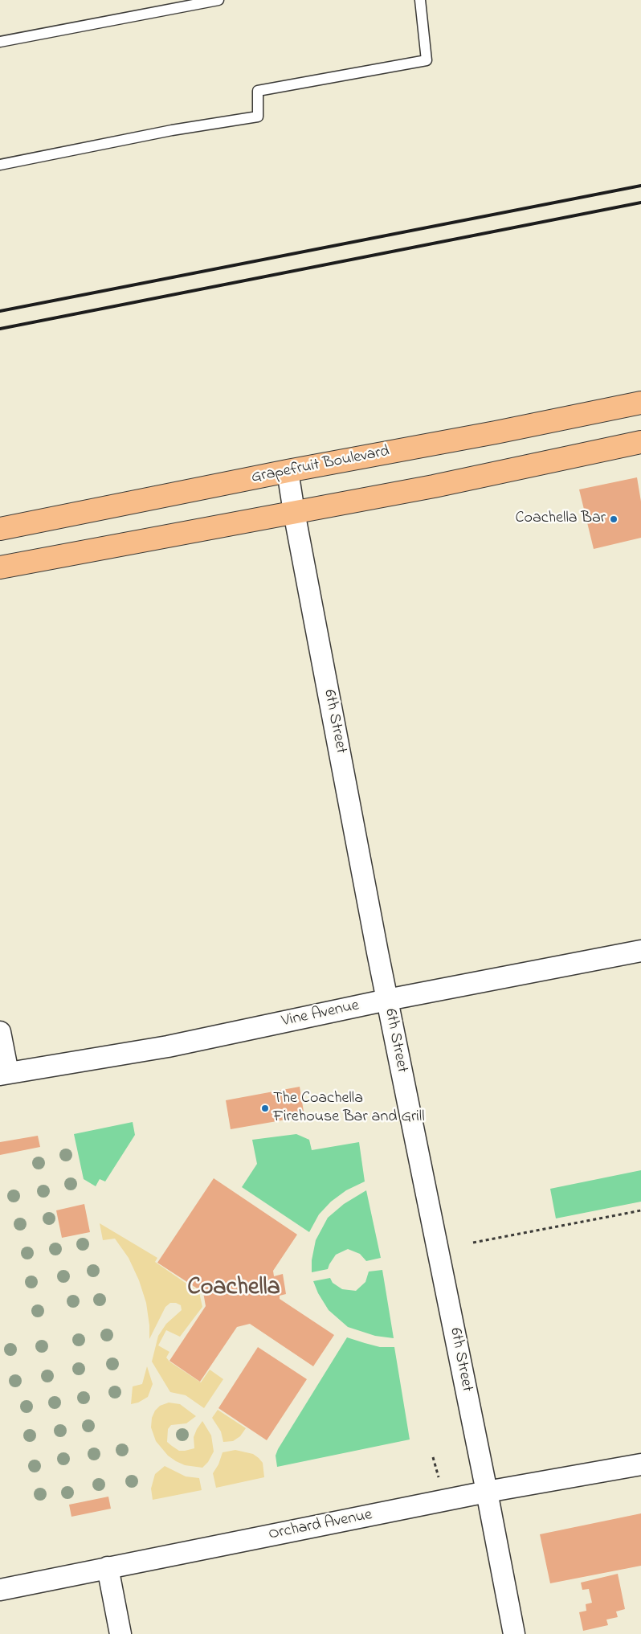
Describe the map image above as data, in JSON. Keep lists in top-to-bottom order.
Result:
{
  "streets": {
    "main road": ["Grapefruit Boulevard"],
    "street": ["6th Street", "Vine Avenue", "Orchard Avenue"]
  },
  "crossings": [
    ["Grapefruit Boulevard", "6th Street"],
    ["6th Street", "Vine Avenue"],
    ["6th Street", "Orchard Avenue"]
  ],
  "districts": ["Coachella"],
  "places": ["Coachella Bar", "The Coachella Firehouse Bar and Grill"]
}
